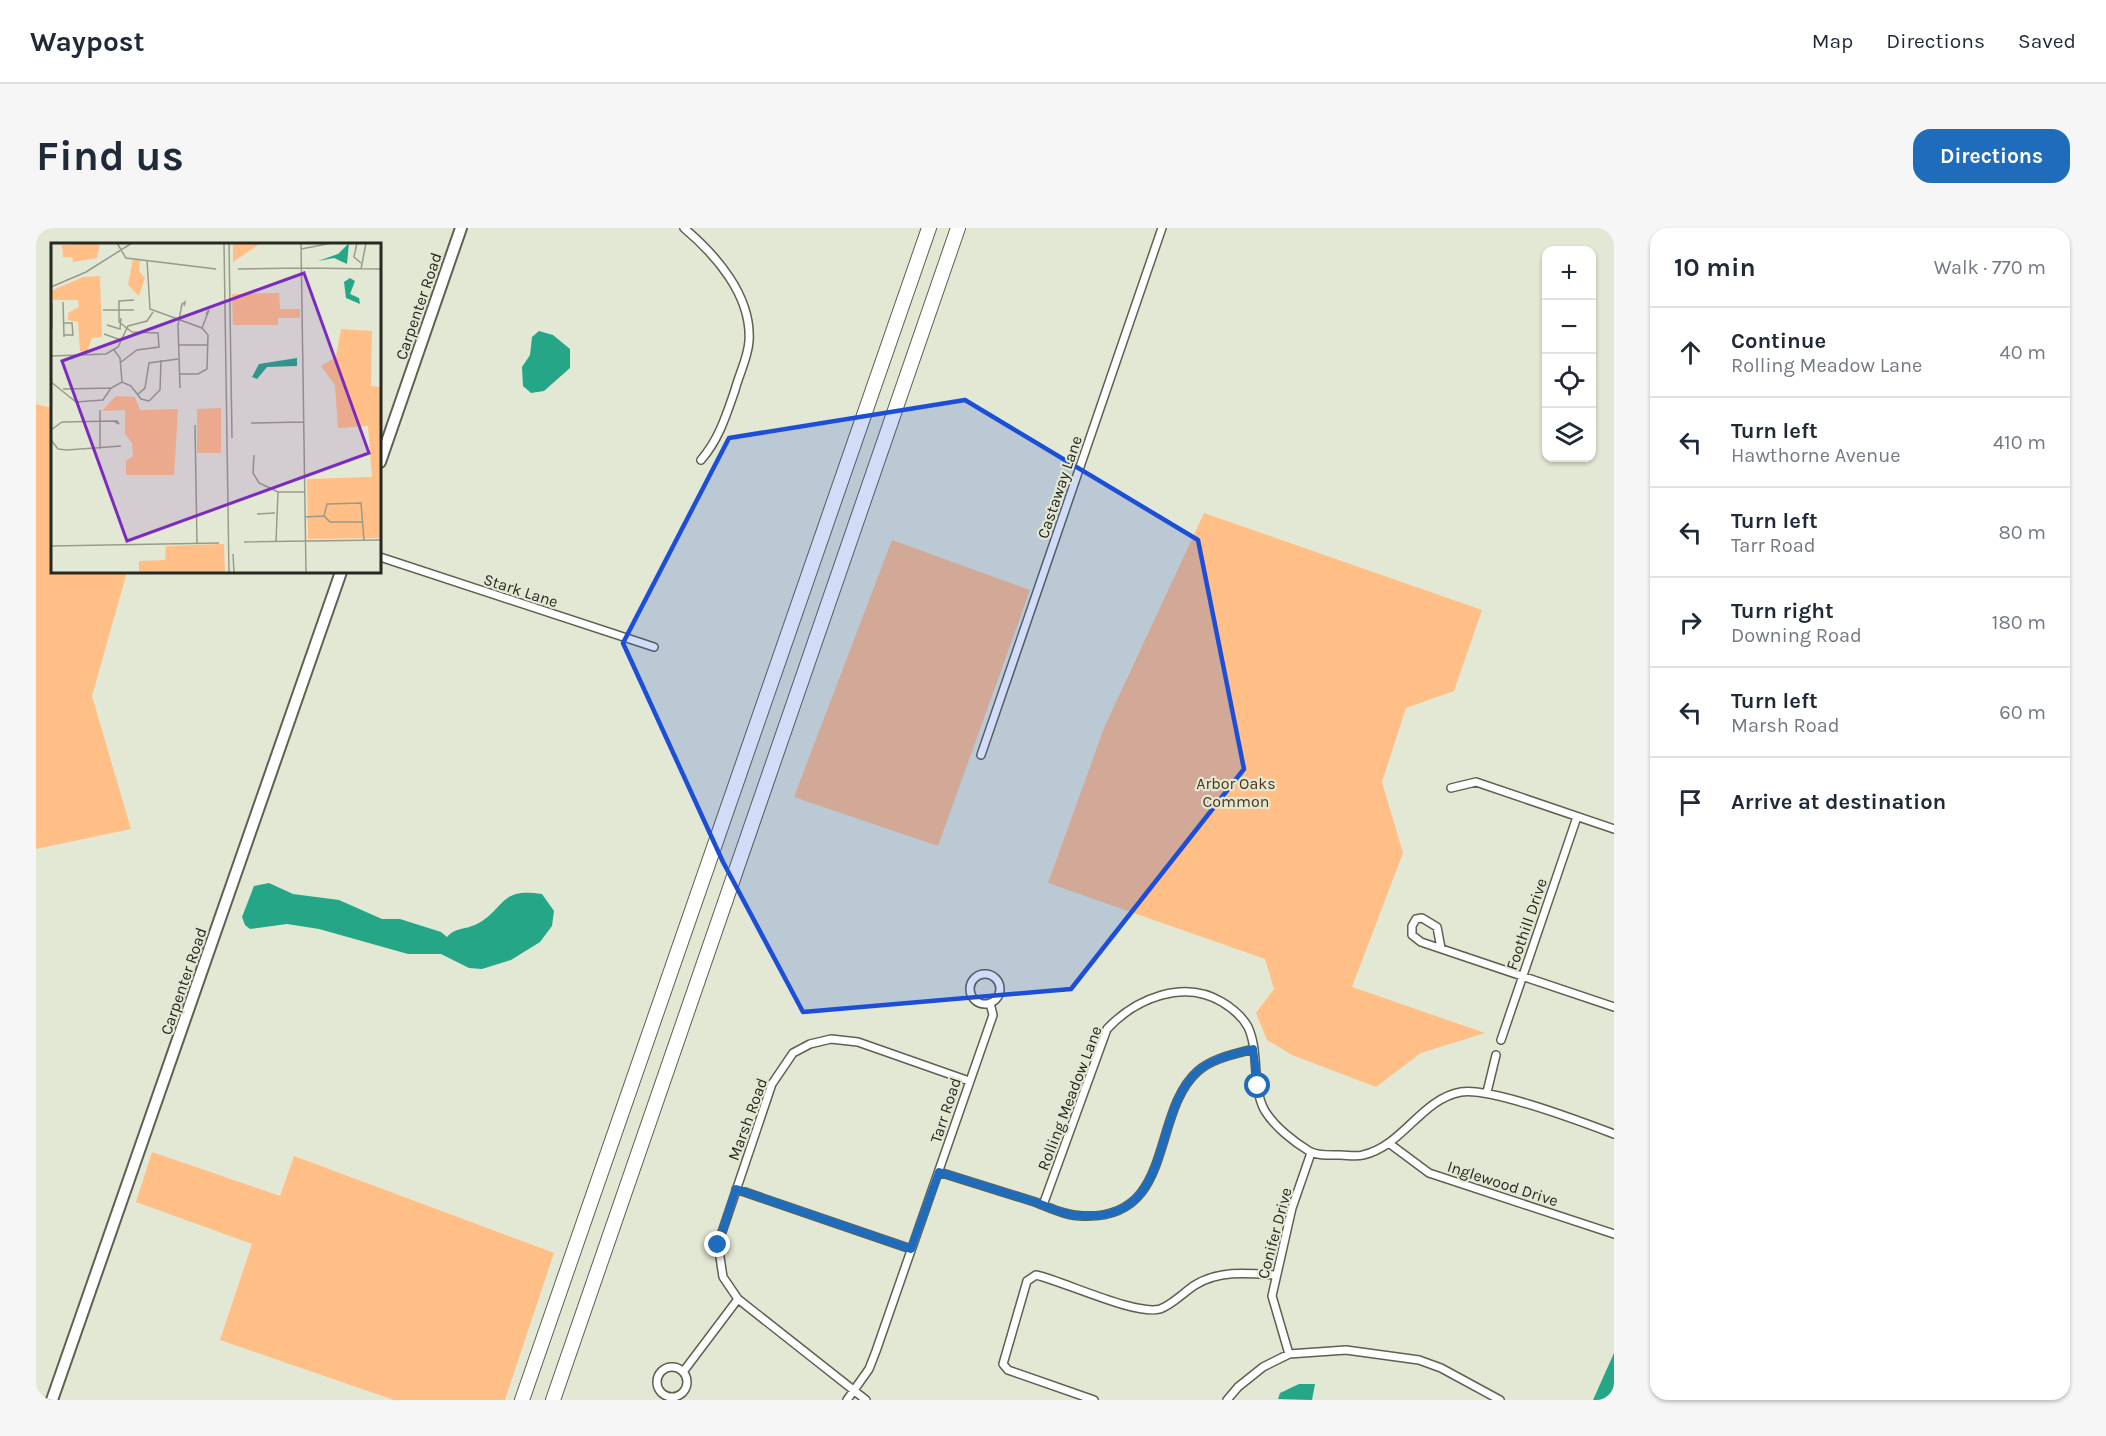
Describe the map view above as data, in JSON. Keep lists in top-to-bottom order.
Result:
{
  "streets": {
    "main road": ["Carpenter Road"],
    "street": [
      "Castaway Lane",
      "Stark Lane",
      "Foothill Drive",
      "Rolling Meadow Lane",
      "Tarr Road",
      "Marsh Road",
      "Inglewood Drive",
      "Conifer Drive"
    ]
  },
  "crossings": [
    ["Rolling Meadow Lane", "Conifer Drive"],
    ["Tarr Road", "Marsh Road"]
  ],
  "parks": ["Arbor Oaks Common"],
  "page": {
    "header": "Waypost",
    "nav": ["Map", "Directions", "Saved"],
    "buttons": "Directions",
    "title": "Find us",
    "heading": ["10 min", "Walk · 770 m"],
    "map_buttons": ["+", "−"],
    "list": [
      ["Continue", "Rolling Meadow Lane", "40 m"],
      ["Turn left", "Hawthorne Avenue", "410 m"],
      ["Turn left", "Tarr Road", "80 m"],
      ["Turn right", "Downing Road", "180 m"],
      ["Turn left", "Marsh Road", "60 m"],
      "Arrive at destination"
    ]
  }
}
